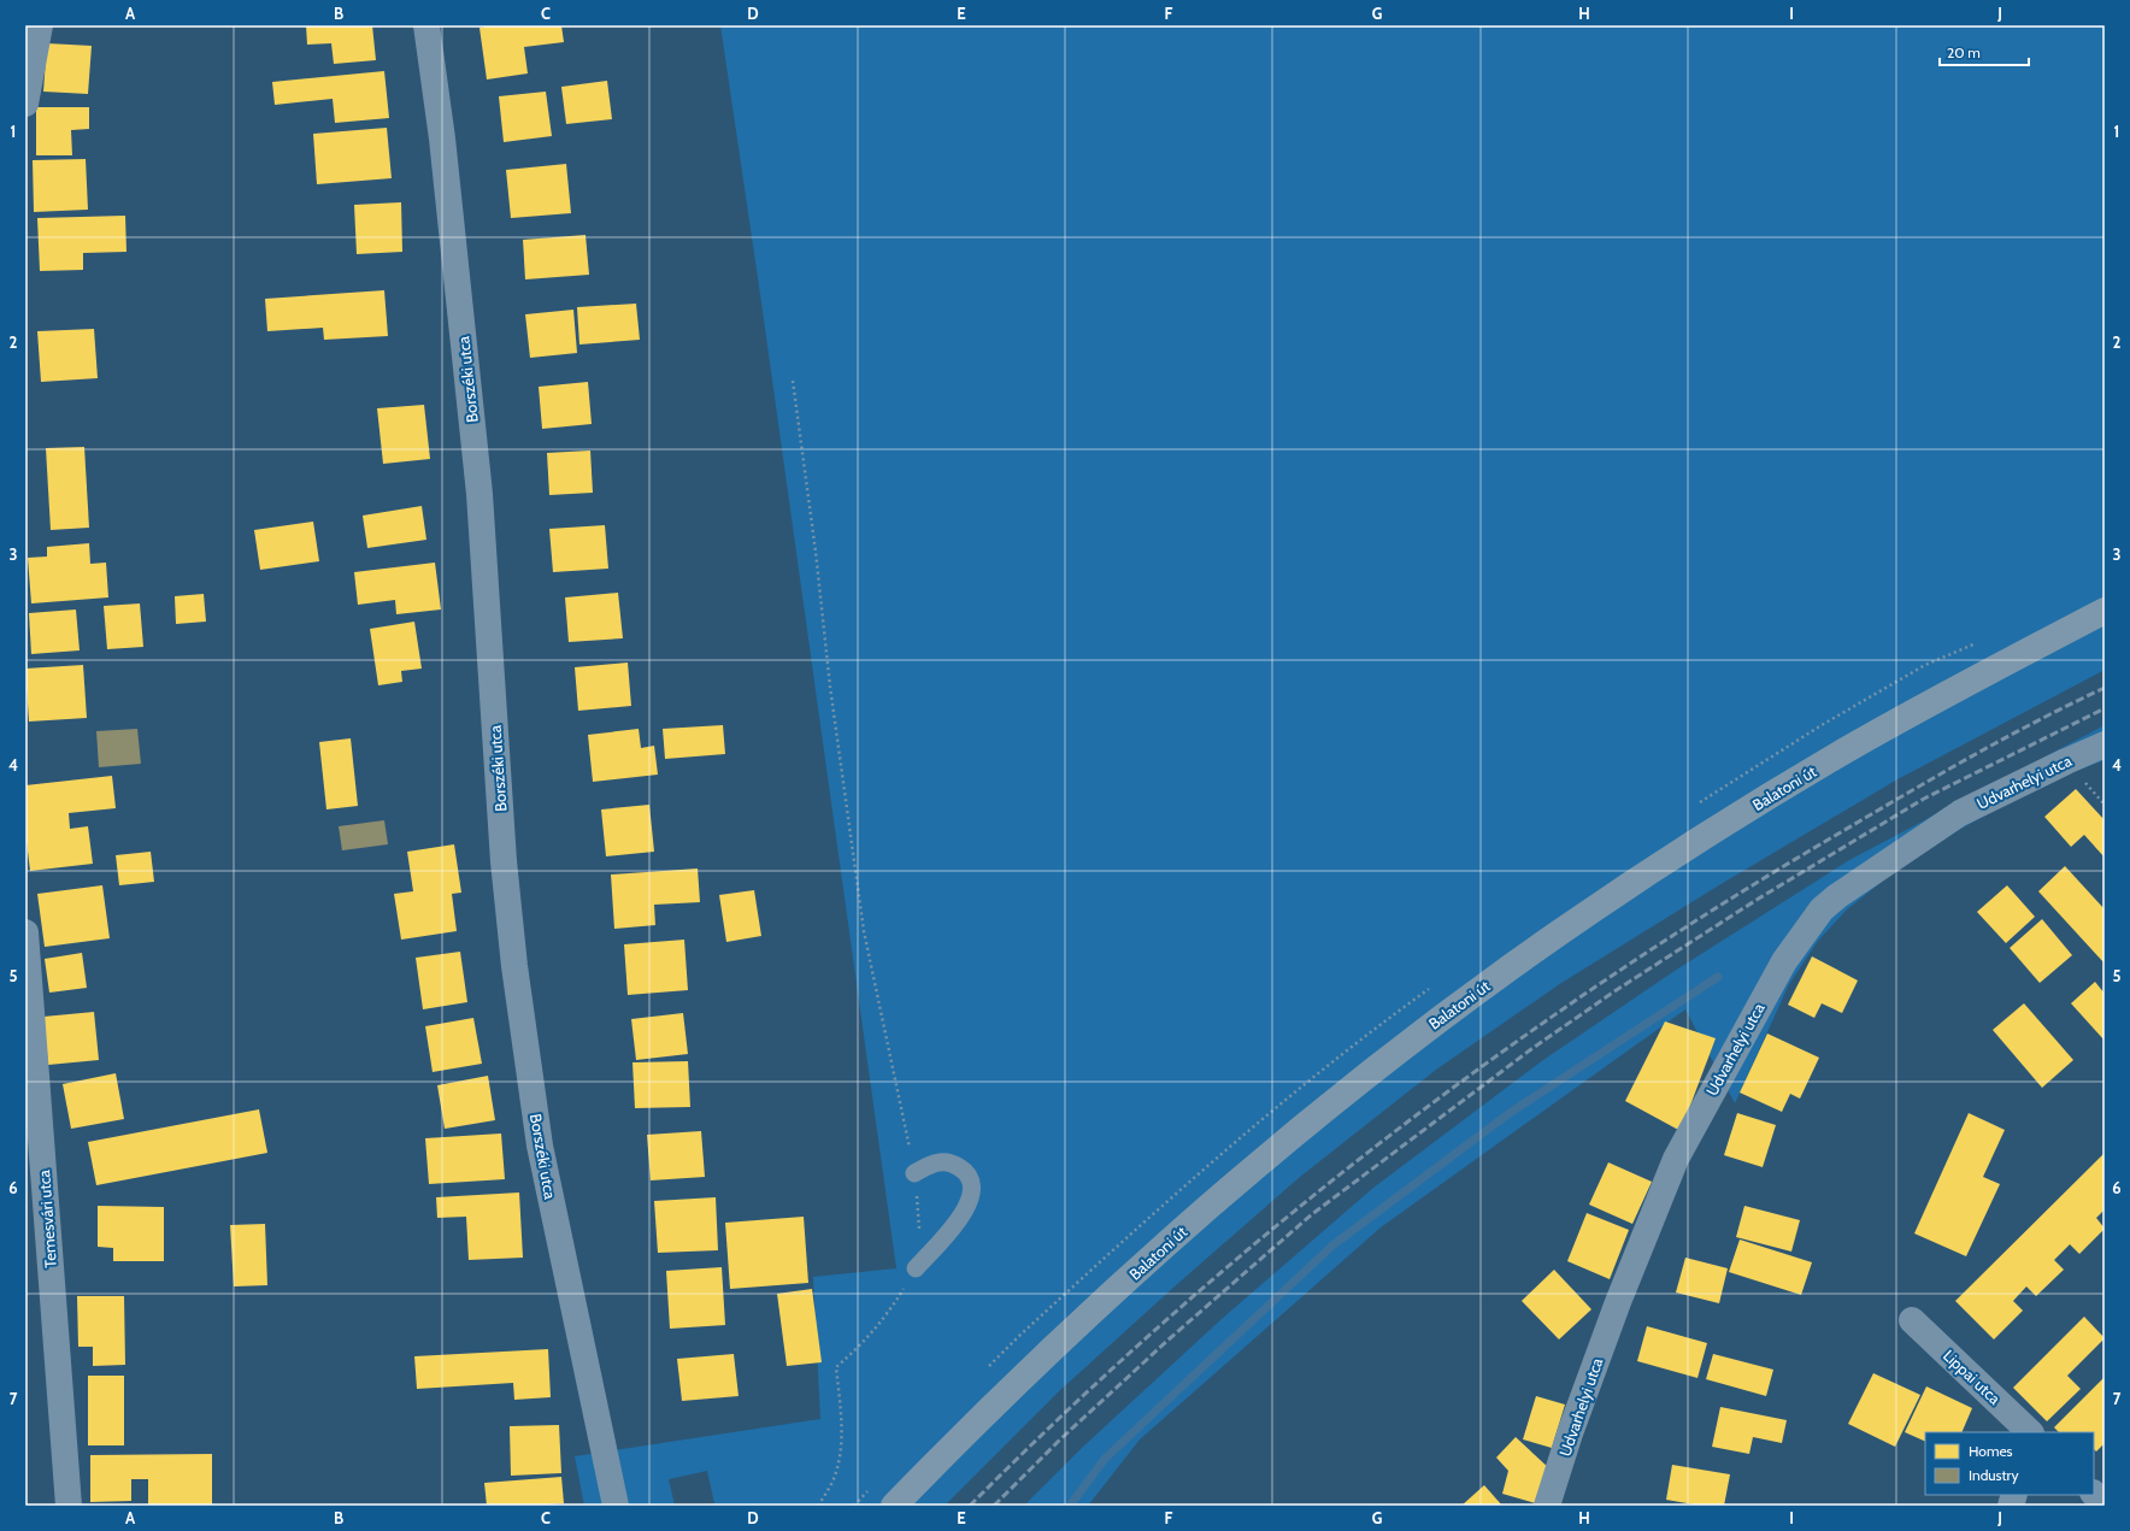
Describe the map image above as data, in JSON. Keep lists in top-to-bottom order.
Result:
{
  "streets": {
    "main road": ["Balatoni út"],
    "street": [
      "Borszéki utca",
      "Udvarhelyi utca",
      "Temesvári utca",
      "Lippai utca"
    ]
  },
  "legend": ["Homes", "Industry"],
  "scale_bar": "20 m",
  "grid": {
    "columns": [
      "A",
      "B",
      "C",
      "D",
      "E",
      "F",
      "G",
      "H",
      "I",
      "J"
    ],
    "rows": [
      "1",
      "2",
      "3",
      "4",
      "5",
      "6",
      "7"
    ]
  }
}
